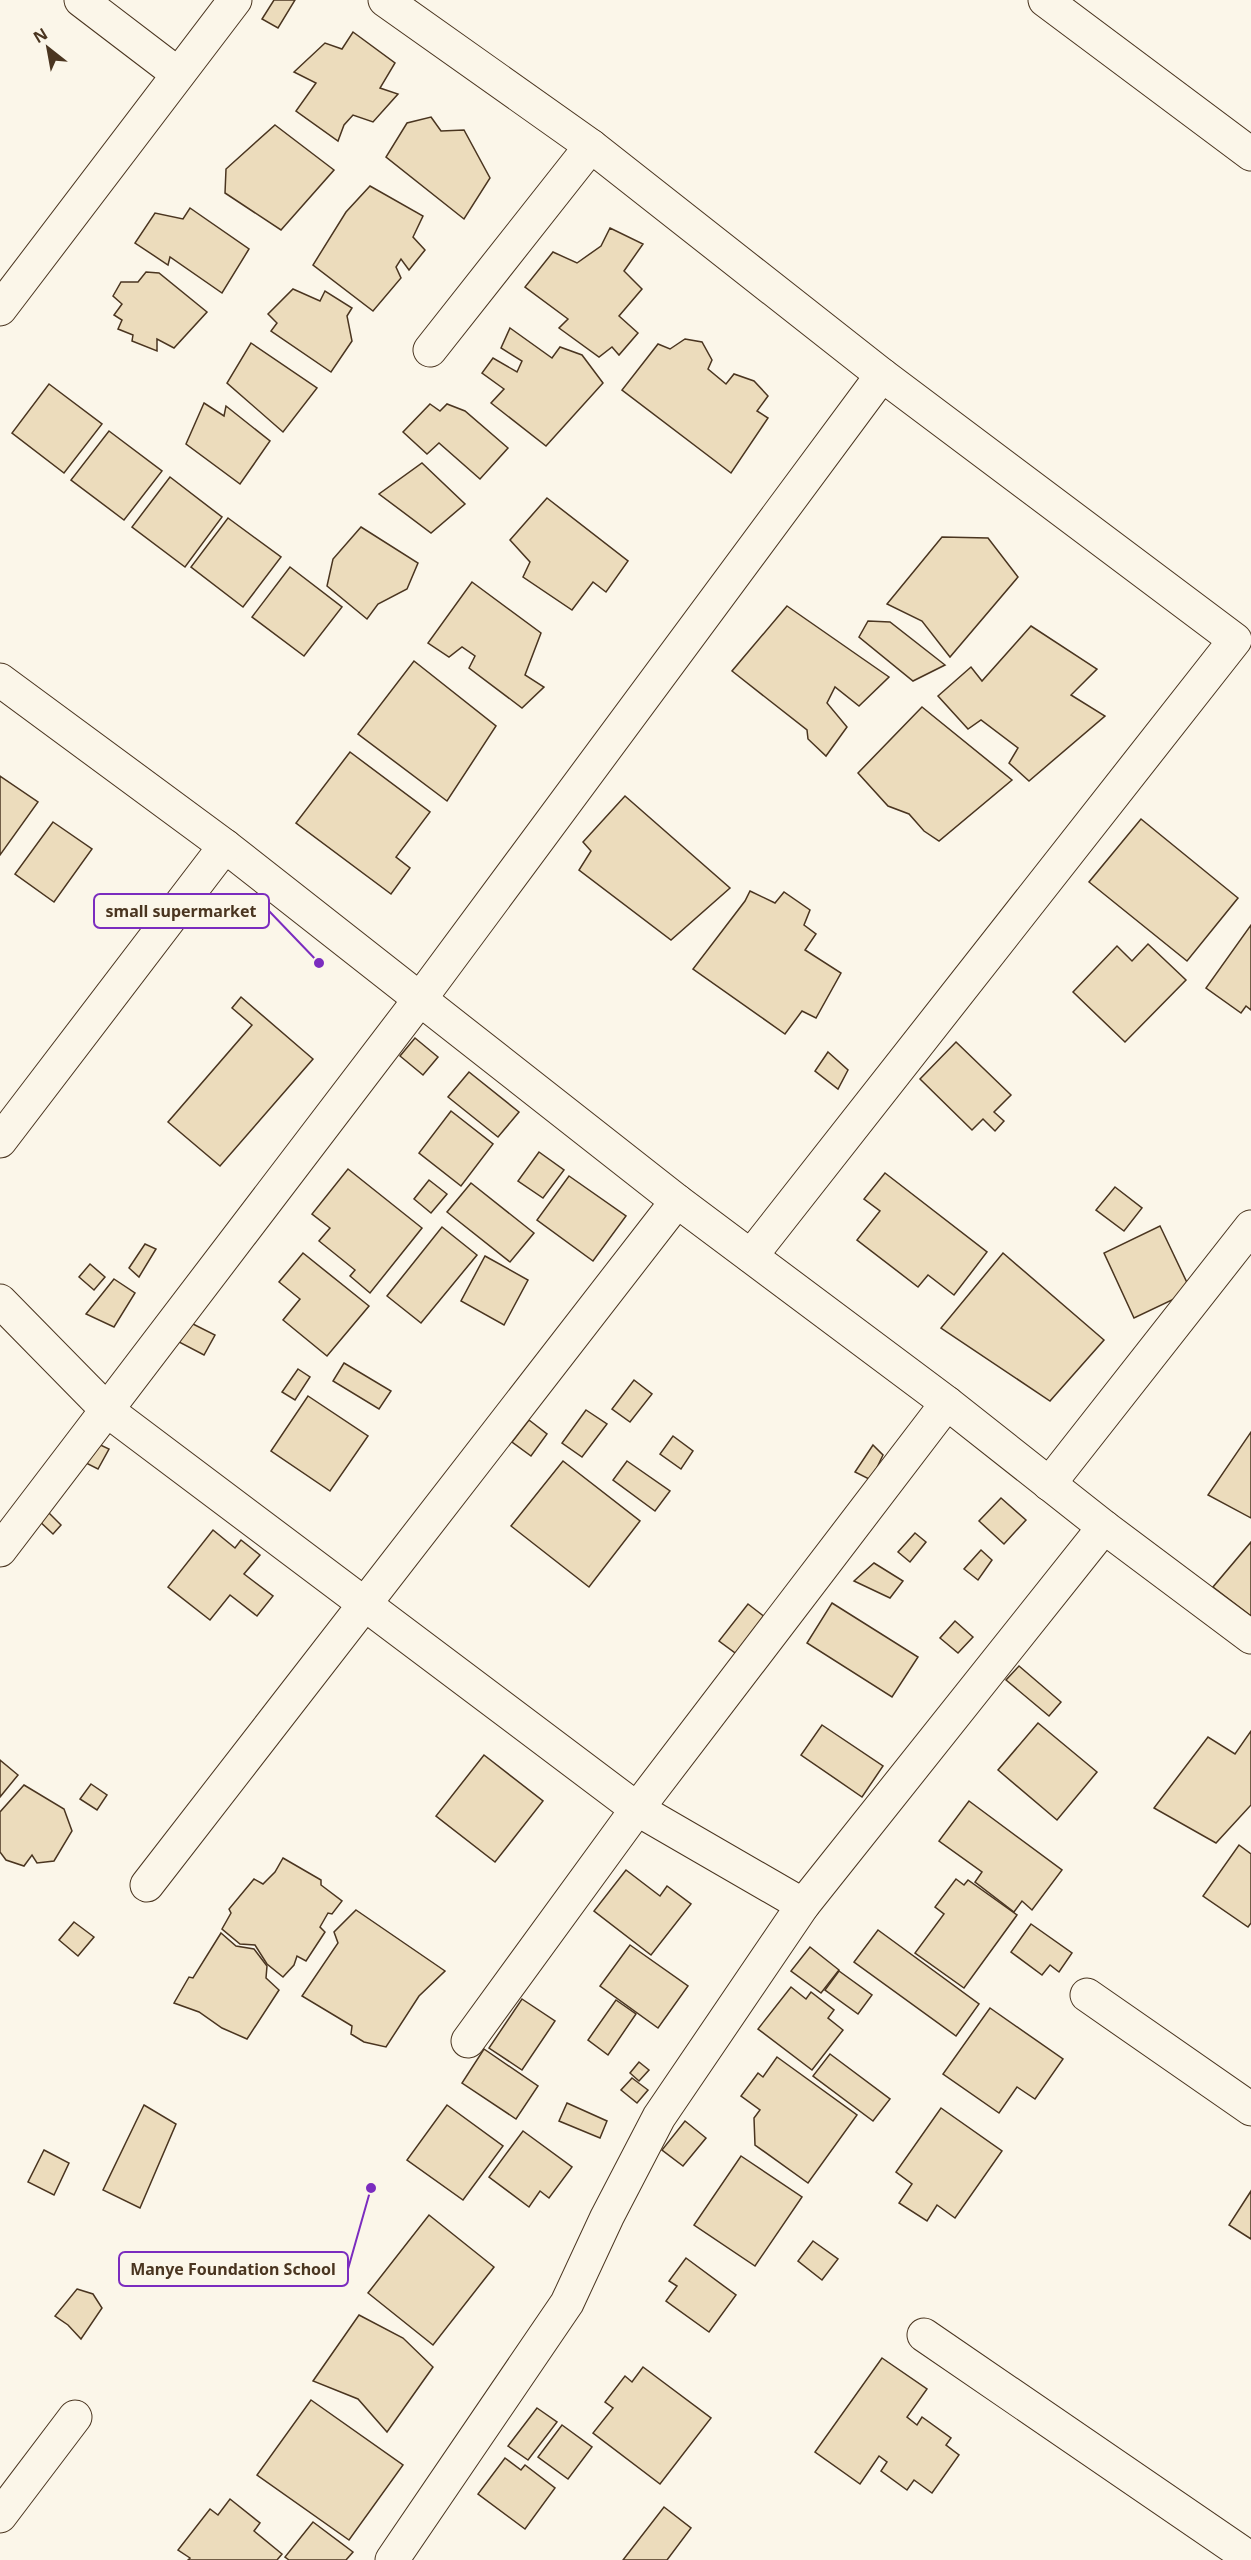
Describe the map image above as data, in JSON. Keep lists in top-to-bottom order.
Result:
{
  "places": ["small supermarket", "Manye Foundation School"],
  "north": "top left"
}
